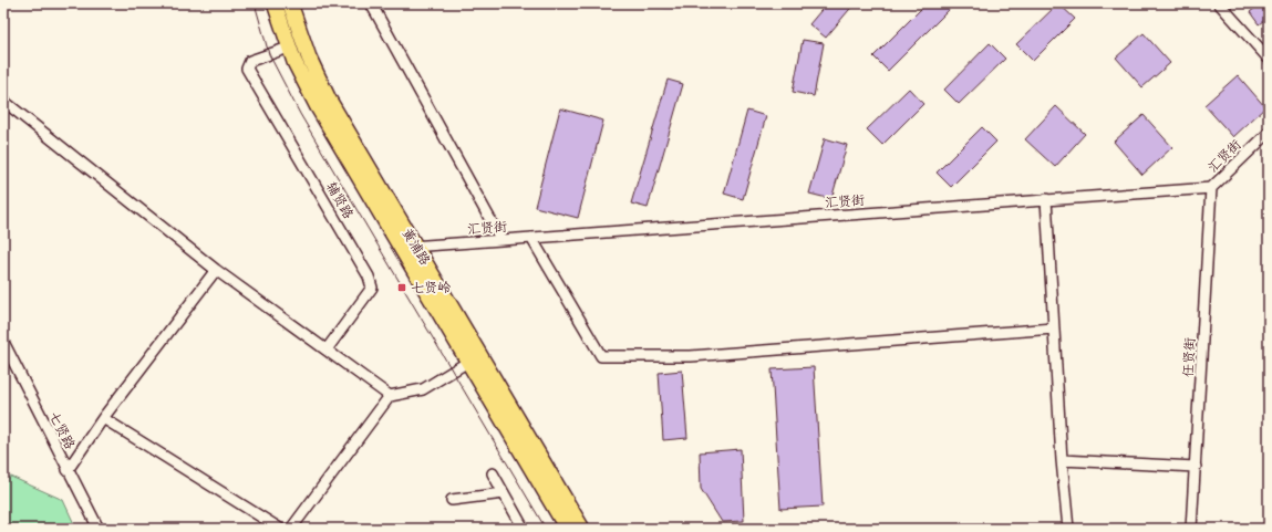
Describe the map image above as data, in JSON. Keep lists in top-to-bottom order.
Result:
{
  "streets": {
    "highway": ["黄浦路"],
    "street": [
      "汇贤街",
      "辅贤路",
      "任贤街",
      "七贤路"
    ]
  },
  "crossings": [
    ["汇贤街", "黄浦路"],
    ["汇贤街", "任贤街"],
    ["辅贤路", "黄浦路"]
  ],
  "places": {
    "transit": ["七贤岭"]
  }
}
